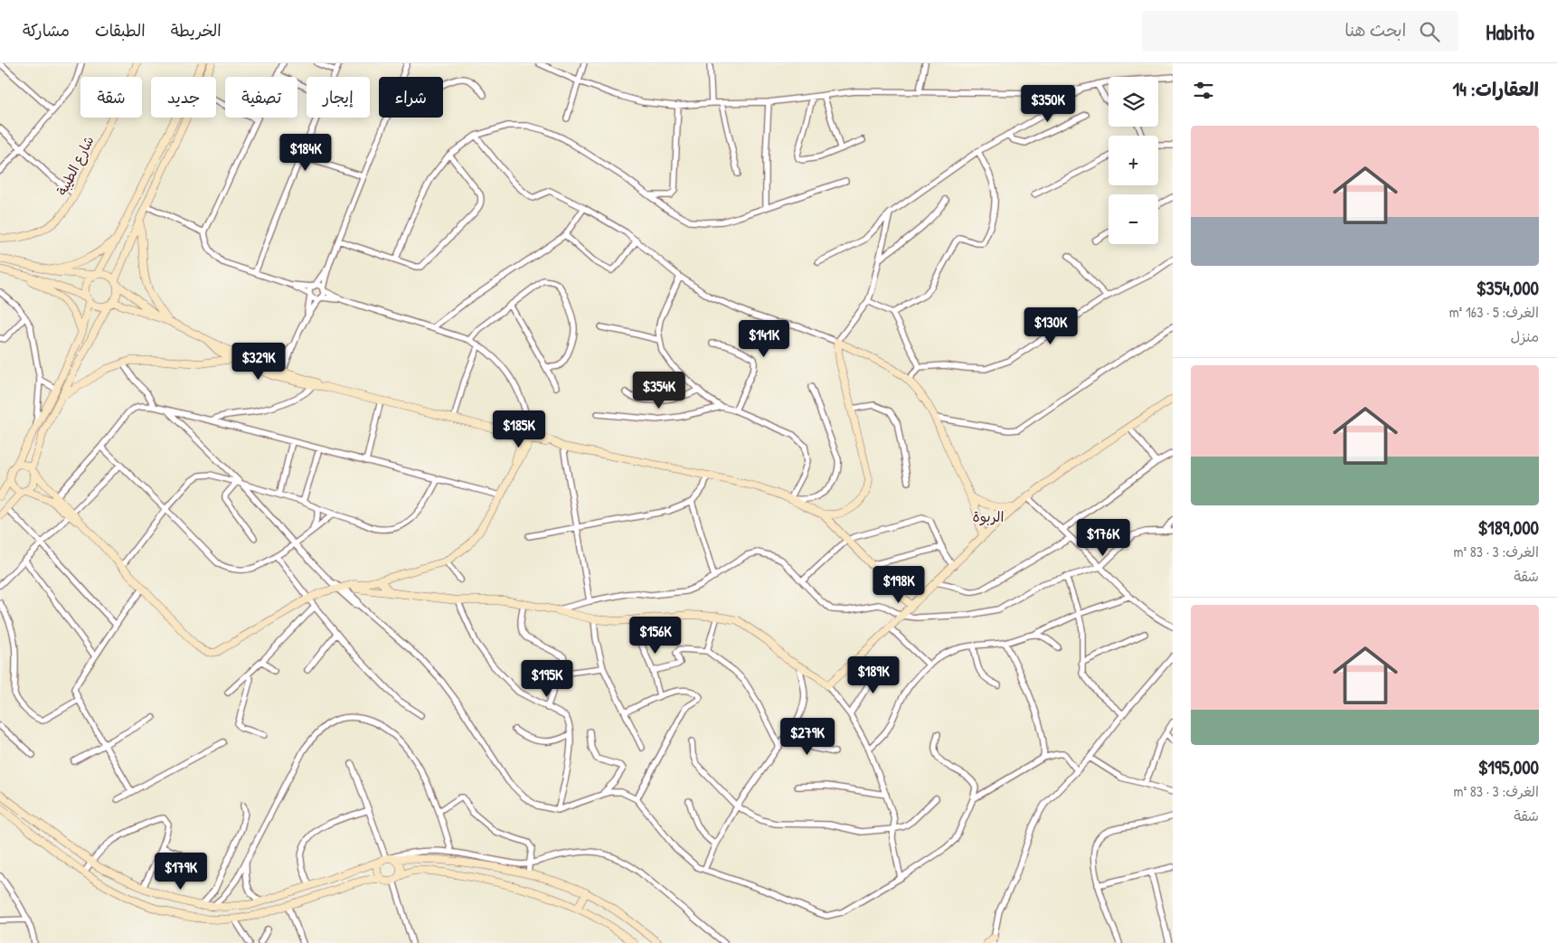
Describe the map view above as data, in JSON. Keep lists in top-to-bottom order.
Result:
{
  "streets": {
    "street": ["شارع الطيبة"]
  },
  "districts": ["الربوة"],
  "page": {
    "header": "Habito",
    "search": "ابحث هنا",
    "nav": ["الخريطة", "الطبقات", "مشاركة"],
    "heading": "العقارات: 14",
    "map_buttons": ["+", "−"],
    "chip": [
      "شراء",
      "إيجار",
      "تصفية",
      "جديد",
      "شقة"
    ],
    "price": [
      "$350K",
      "$184K",
      "$130K",
      "$141K",
      "$329K",
      "$354K",
      "$185K",
      "$176K",
      "$198K",
      "$156K",
      "$189K",
      "$195K",
      "$279K",
      "$179K"
    ],
    "list": [
      {
        "name": "$354,000",
        "note": "الغرف: 5 · 163 m² · منزل"
      },
      {
        "name": "$189,000",
        "note": "الغرف: 3 · 83 m² · شقة"
      },
      {
        "name": "$195,000",
        "note": "الغرف: 3 · 83 m² · شقة"
      }
    ]
  }
}
